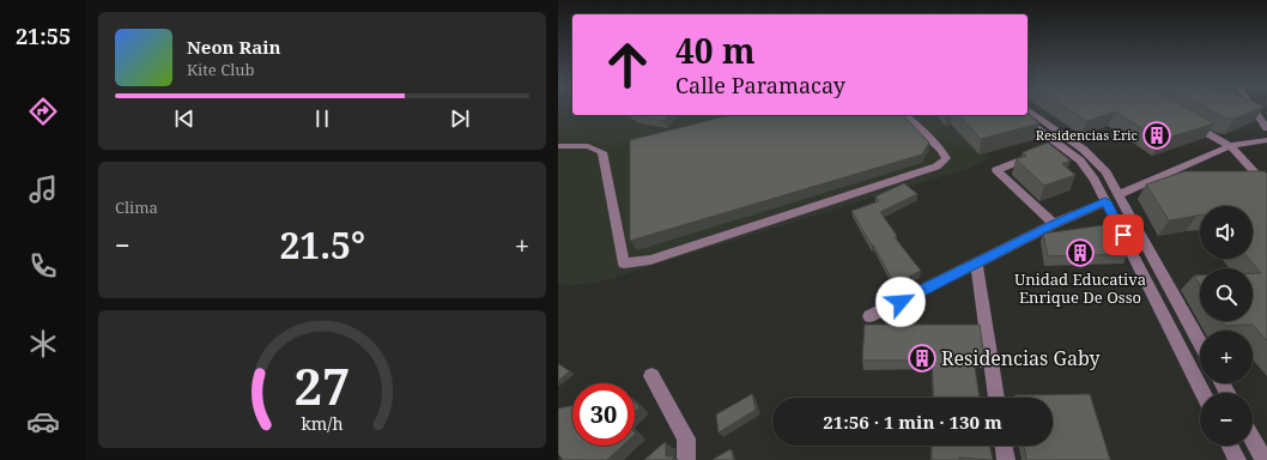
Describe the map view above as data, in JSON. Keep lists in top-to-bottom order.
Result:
{
  "places": {
    "building": ["Residencias Eric", "Unidad Educativa Enrique De Osso", "Residencias Gaby"]
  },
  "page": {
    "tabs": "21:55",
    "turn": ["40 m", "Calle Paramacay"],
    "song": ["Neon Rain", "Kite Club"],
    "tile": "Clima",
    "map_buttons": ["+", "−"],
    "heat": ["−", "21.5°", "+"],
    "limit": "30",
    "trip": "21:56 · 1 min · 130 m",
    "gauge": ["27", "km/h"]
  }
}
